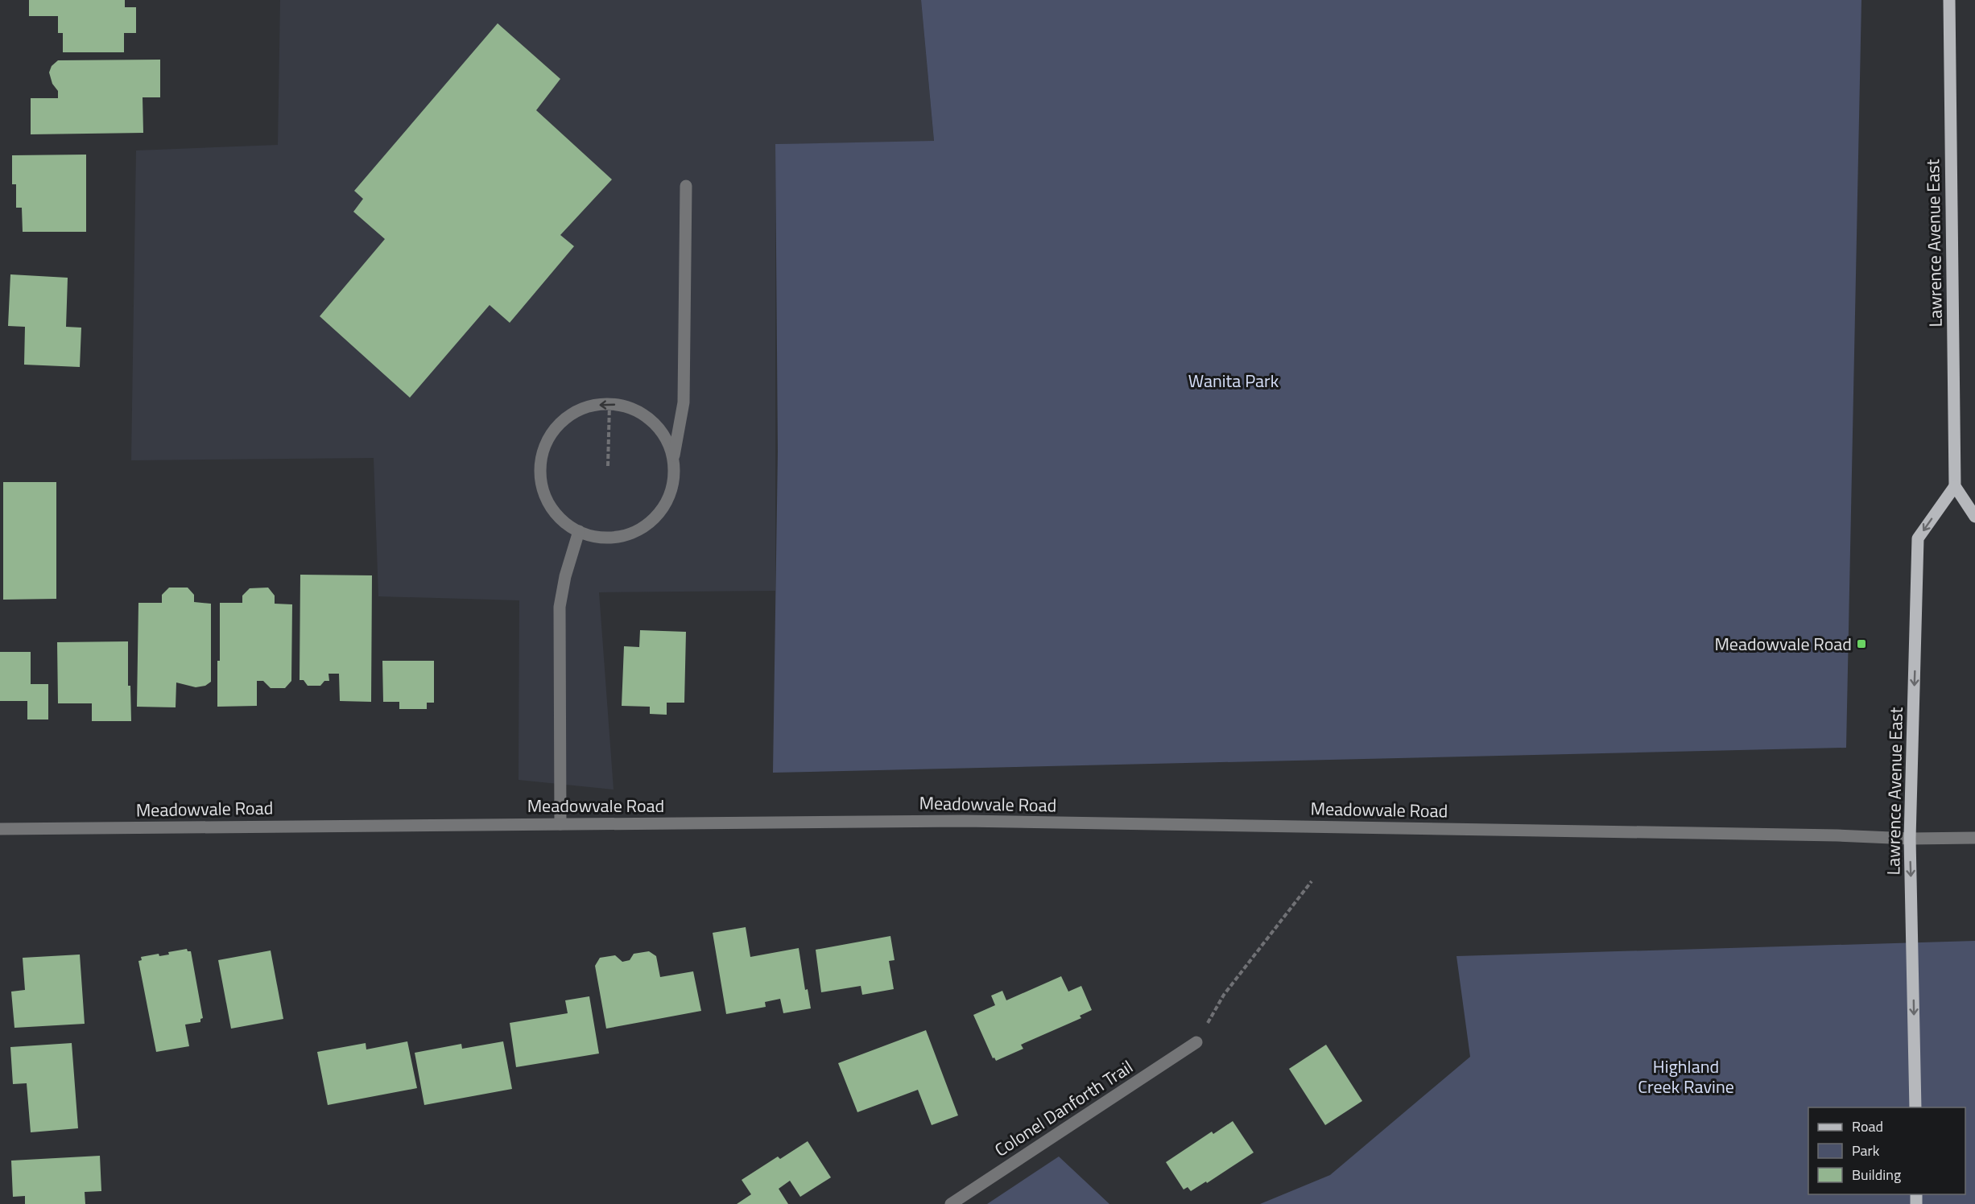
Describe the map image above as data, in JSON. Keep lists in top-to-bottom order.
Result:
{
  "streets": {
    "main road": ["Lawrence Avenue East"],
    "street": ["Meadowvale Road", "Colonel Danforth Trail"]
  },
  "crossings": [
    ["Lawrence Avenue East", "Meadowvale Road"]
  ],
  "one_way": ["Lawrence Avenue East"],
  "parks": ["Wanita Park", "Highland Creek Ravine"],
  "places": {
    "transit": ["Meadowvale Road"]
  },
  "legend": ["Road", "Park", "Building"]
}
